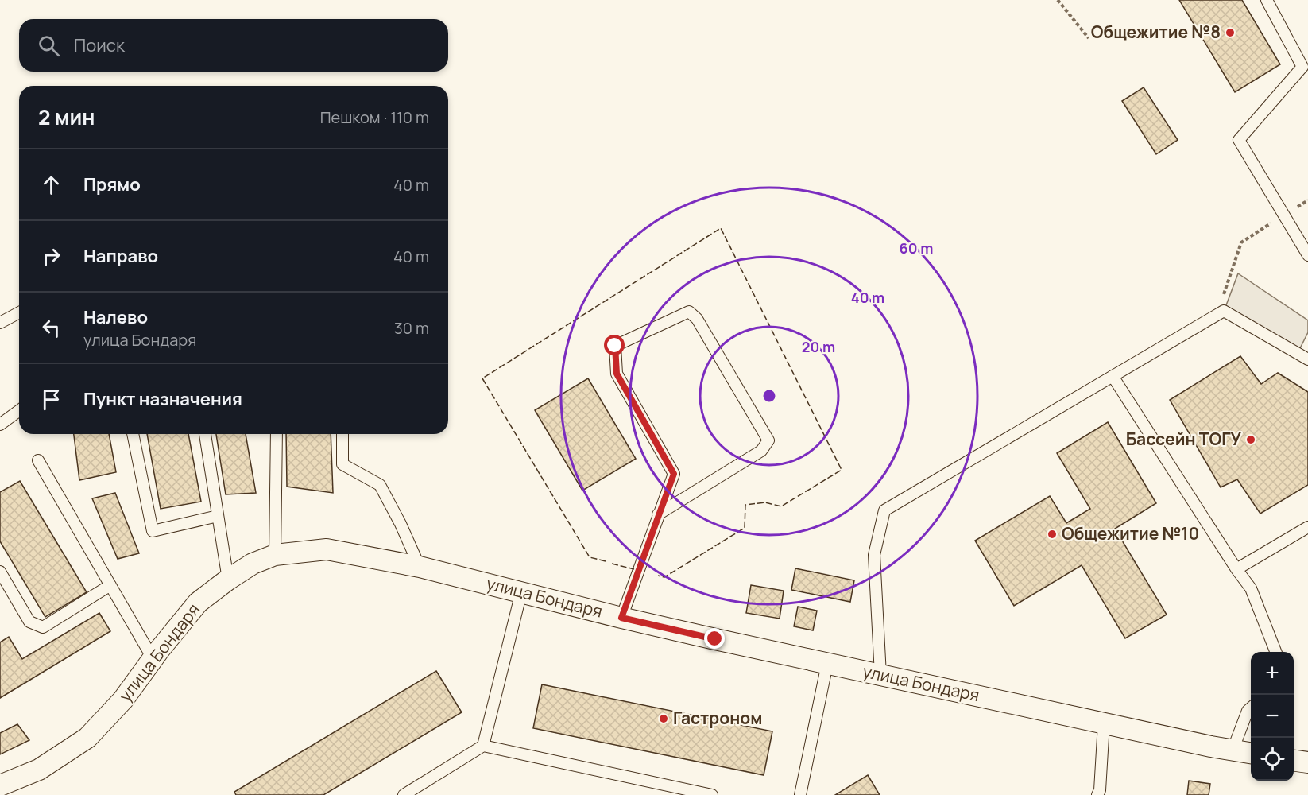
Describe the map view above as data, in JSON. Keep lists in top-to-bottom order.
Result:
{
  "streets": {
    "street": ["улица Бондаря"]
  },
  "places": [
    "Общежитие №8",
    "Бассейн ТОГУ",
    "Общежитие №10",
    "Гастроном"
  ],
  "page": {
    "search": "Поиск",
    "heading": ["2 мин", "Пешком · 110 m"],
    "list": [
      ["Прямо", "40 m"],
      ["Направо", "40 m"],
      ["Налево", "улица Бондаря", "30 m"],
      "Пункт назначения"
    ],
    "map_buttons": ["+", "−"]
  },
  "rings": ["60 m", "40 m", "20 m"]
}
